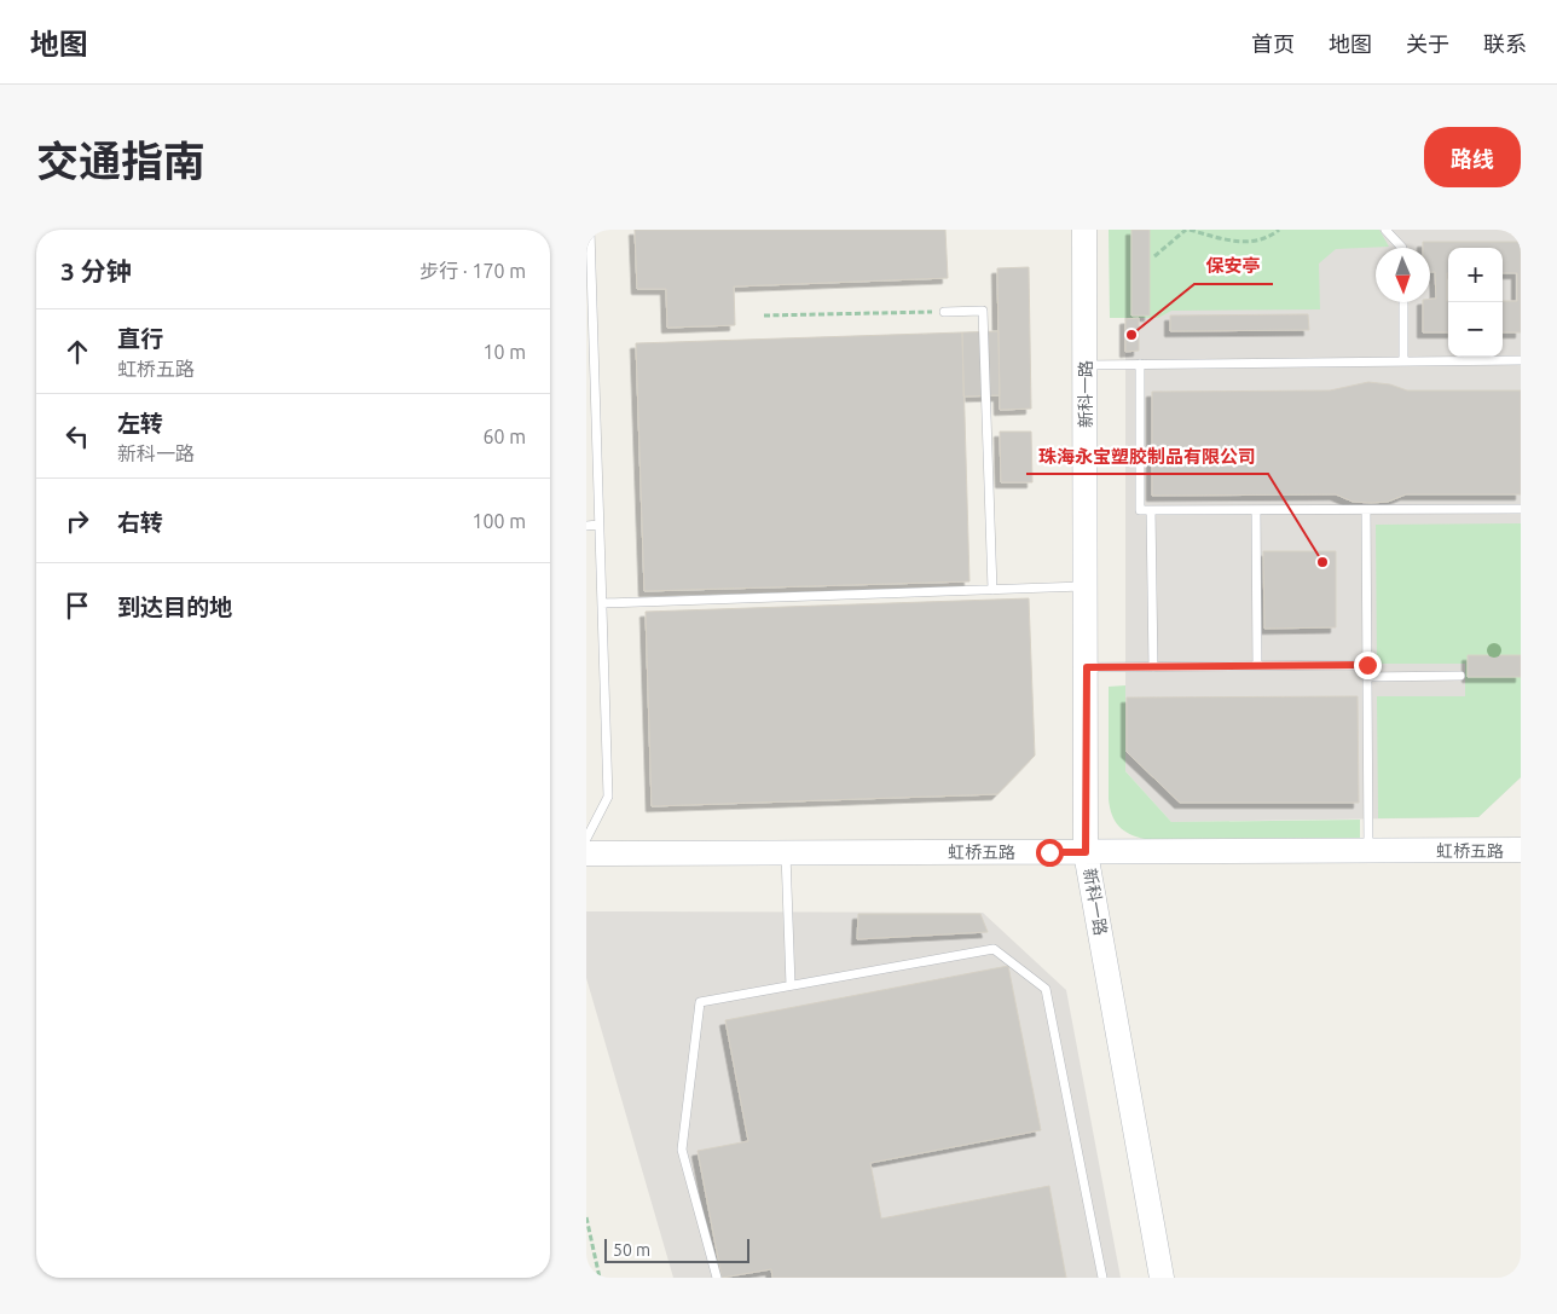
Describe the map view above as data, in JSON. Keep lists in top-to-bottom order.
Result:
{
  "streets": {
    "street": ["新科一路", "虹桥五路"]
  },
  "crossings": [
    ["新科一路", "虹桥五路"]
  ],
  "places": ["保安亭", "珠海永宝塑胶制品有限公司"],
  "scale_bar": "50 m",
  "north": "bottom",
  "page": {
    "header": "地图",
    "nav": [
      "首页",
      "地图",
      "关于",
      "联系"
    ],
    "title": "交通指南",
    "buttons": "路线",
    "heading": ["3 分钟", "步行 · 170 m"],
    "map_buttons": ["+", "−"],
    "list": [
      ["直行", "虹桥五路", "10 m"],
      ["左转", "新科一路", "60 m"],
      ["右转", "100 m"],
      "到达目的地"
    ],
    "scale": "50 m"
  }
}
